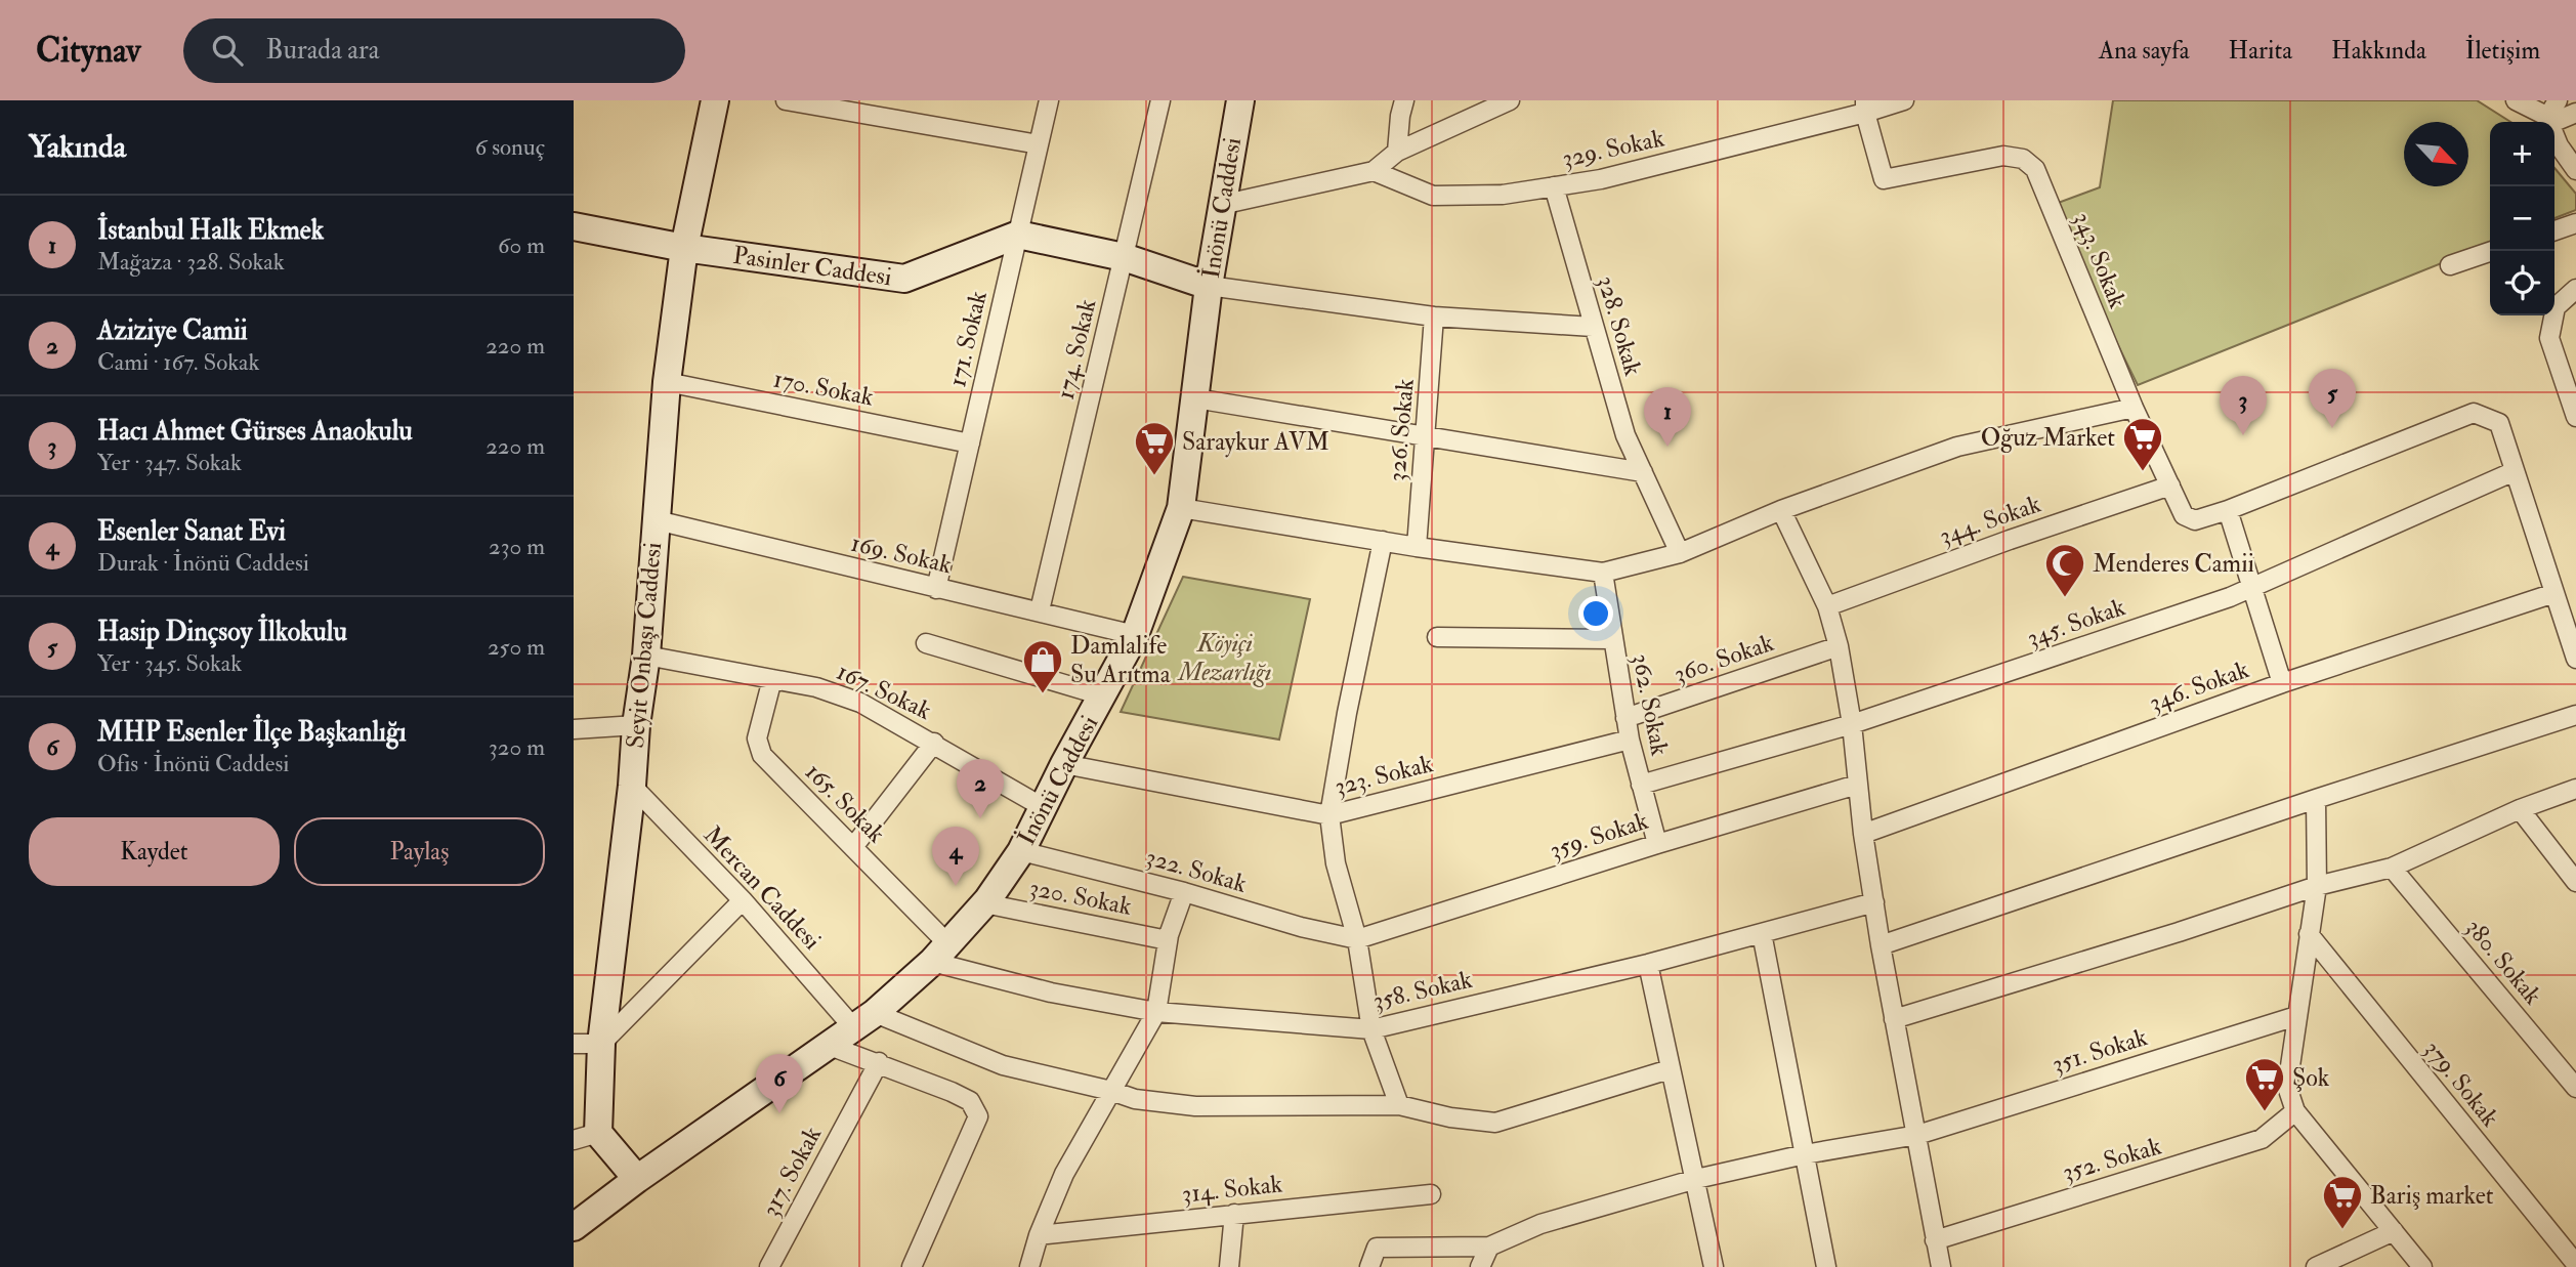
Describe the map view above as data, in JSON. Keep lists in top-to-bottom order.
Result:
{
  "streets": {
    "street": [
      "329. Sokak",
      "İnönü Caddesi",
      "343. Sokak",
      "Pasinler Caddesi",
      "328. Sokak",
      "171. Sokak",
      "174. Sokak",
      "170. Sokak",
      "326. Sokak",
      "344. Sokak",
      "169. Sokak",
      "345. Sokak",
      "Seyit Onbaşı Caddesi",
      "360. Sokak",
      "346. Sokak",
      "167. Sokak",
      "362. Sokak",
      "323. Sokak",
      "165. Sokak",
      "359. Sokak",
      "322. Sokak",
      "Mercan Caddesi",
      "320. Sokak",
      "380. Sokak",
      "358. Sokak",
      "351. Sokak",
      "379. Sokak",
      "352. Sokak",
      "317. Sokak",
      "314. Sokak"
    ]
  },
  "crossings": [
    ["329. Sokak", "343. Sokak"],
    ["329. Sokak", "328. Sokak"],
    ["İnönü Caddesi", "169. Sokak"],
    ["İnönü Caddesi", "Seyit Onbaşı Caddesi"],
    ["İnönü Caddesi", "167. Sokak"],
    ["İnönü Caddesi", "323. Sokak"],
    ["İnönü Caddesi", "165. Sokak"],
    ["İnönü Caddesi", "322. Sokak"],
    ["İnönü Caddesi", "Mercan Caddesi"],
    ["İnönü Caddesi", "320. Sokak"],
    ["İnönü Caddesi", "358. Sokak"],
    ["343. Sokak", "344. Sokak"],
    ["Pasinler Caddesi", "171. Sokak"],
    ["Pasinler Caddesi", "Seyit Onbaşı Caddesi"],
    ["171. Sokak", "170. Sokak"],
    ["171. Sokak", "169. Sokak"],
    ["174. Sokak", "169. Sokak"],
    ["170. Sokak", "Seyit Onbaşı Caddesi"],
    ["169. Sokak", "Seyit Onbaşı Caddesi"],
    ["345. Sokak", "362. Sokak"],
    ["Seyit Onbaşı Caddesi", "167. Sokak"],
    ["Seyit Onbaşı Caddesi", "Mercan Caddesi"],
    ["360. Sokak", "362. Sokak"],
    ["167. Sokak", "165. Sokak"],
    ["362. Sokak", "323. Sokak"],
    ["362. Sokak", "359. Sokak"],
    ["165. Sokak", "358. Sokak"],
    ["359. Sokak", "322. Sokak"]
  ],
  "parks": ["Köyiçi Mezarlığı"],
  "places": {
    "supermarket": [
      "Oğuz Market",
      "Saraykur AVM",
      "Şok",
      "Bariş market"
    ],
    "mosque": ["Menderes Camii"],
    "shop": ["Damlalife Su Arıtma"]
  },
  "north": "bottom right",
  "page": {
    "header": "Citynav",
    "search": "Burada ara",
    "nav": [
      "Ana sayfa",
      "Harita",
      "Hakkında",
      "İletişim"
    ],
    "heading": ["Yakında", "6 sonuç"],
    "map_buttons": ["+", "−"],
    "list": [
      {
        "mark": "1",
        "name": "İstanbul Halk Ekmek",
        "note": "Mağaza · 328. Sokak",
        "value": "60 m"
      },
      {
        "mark": "2",
        "name": "Aziziye Camii",
        "note": "Cami · 167. Sokak",
        "value": "220 m"
      },
      {
        "mark": "3",
        "name": "Hacı Ahmet Gürses Anaokulu",
        "note": "Yer · 347. Sokak",
        "value": "220 m"
      },
      {
        "mark": "4",
        "name": "Esenler Sanat Evi",
        "note": "Durak · İnönü Caddesi",
        "value": "230 m"
      },
      {
        "mark": "5",
        "name": "Hasip Dinçsoy İlkokulu",
        "note": "Yer · 345. Sokak",
        "value": "250 m"
      },
      {
        "mark": "6",
        "name": "MHP Esenler İlçe Başkanlığı",
        "note": "Ofis · İnönü Caddesi",
        "value": "320 m"
      }
    ],
    "pins": [
      "5",
      "3",
      "1",
      "2",
      "4",
      "6"
    ],
    "buttons": ["Kaydet", "Paylaş"]
  }
}
